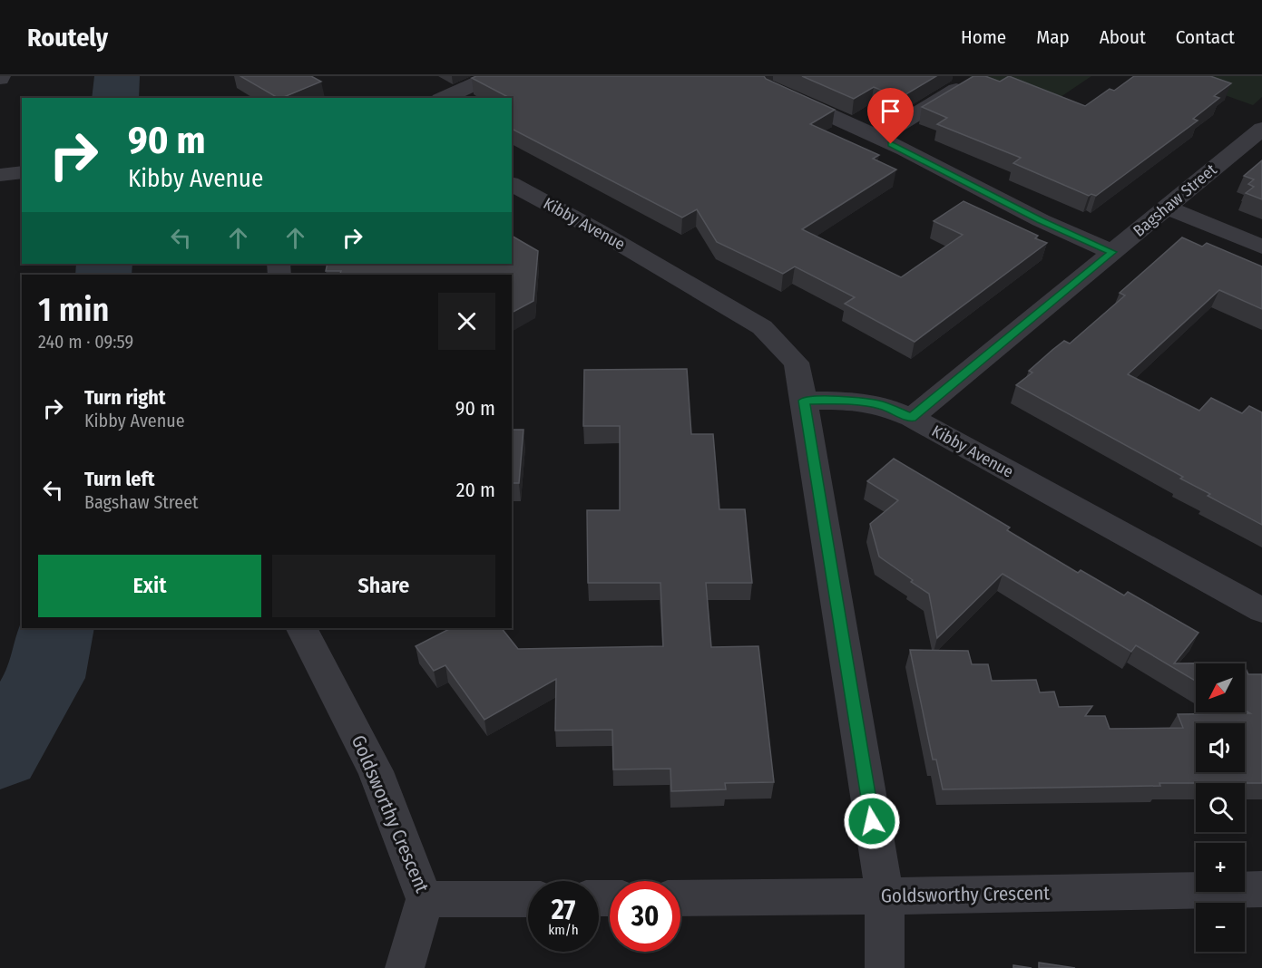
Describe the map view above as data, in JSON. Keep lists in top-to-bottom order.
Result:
{
  "streets": {
    "street": ["Bagshaw Street", "Kibby Avenue", "Goldsworthy Crescent"]
  },
  "crossings": [
    ["Bagshaw Street", "Kibby Avenue"]
  ],
  "north": "bottom left",
  "page": {
    "header": "Routely",
    "nav": [
      "Home",
      "Map",
      "About",
      "Contact"
    ],
    "turn": ["90 m", "Kibby Avenue"],
    "heading": ["1 min", "240 m · 09:59"],
    "list": [
      {
        "name": "Turn right",
        "note": "Kibby Avenue",
        "value": "90 m"
      },
      {
        "name": "Turn left",
        "note": "Bagshaw Street",
        "value": "20 m"
      }
    ],
    "buttons": ["Exit", "Share"],
    "map_buttons": ["+", "−"],
    "speed": "27 km/h",
    "limit": "30"
  }
}
